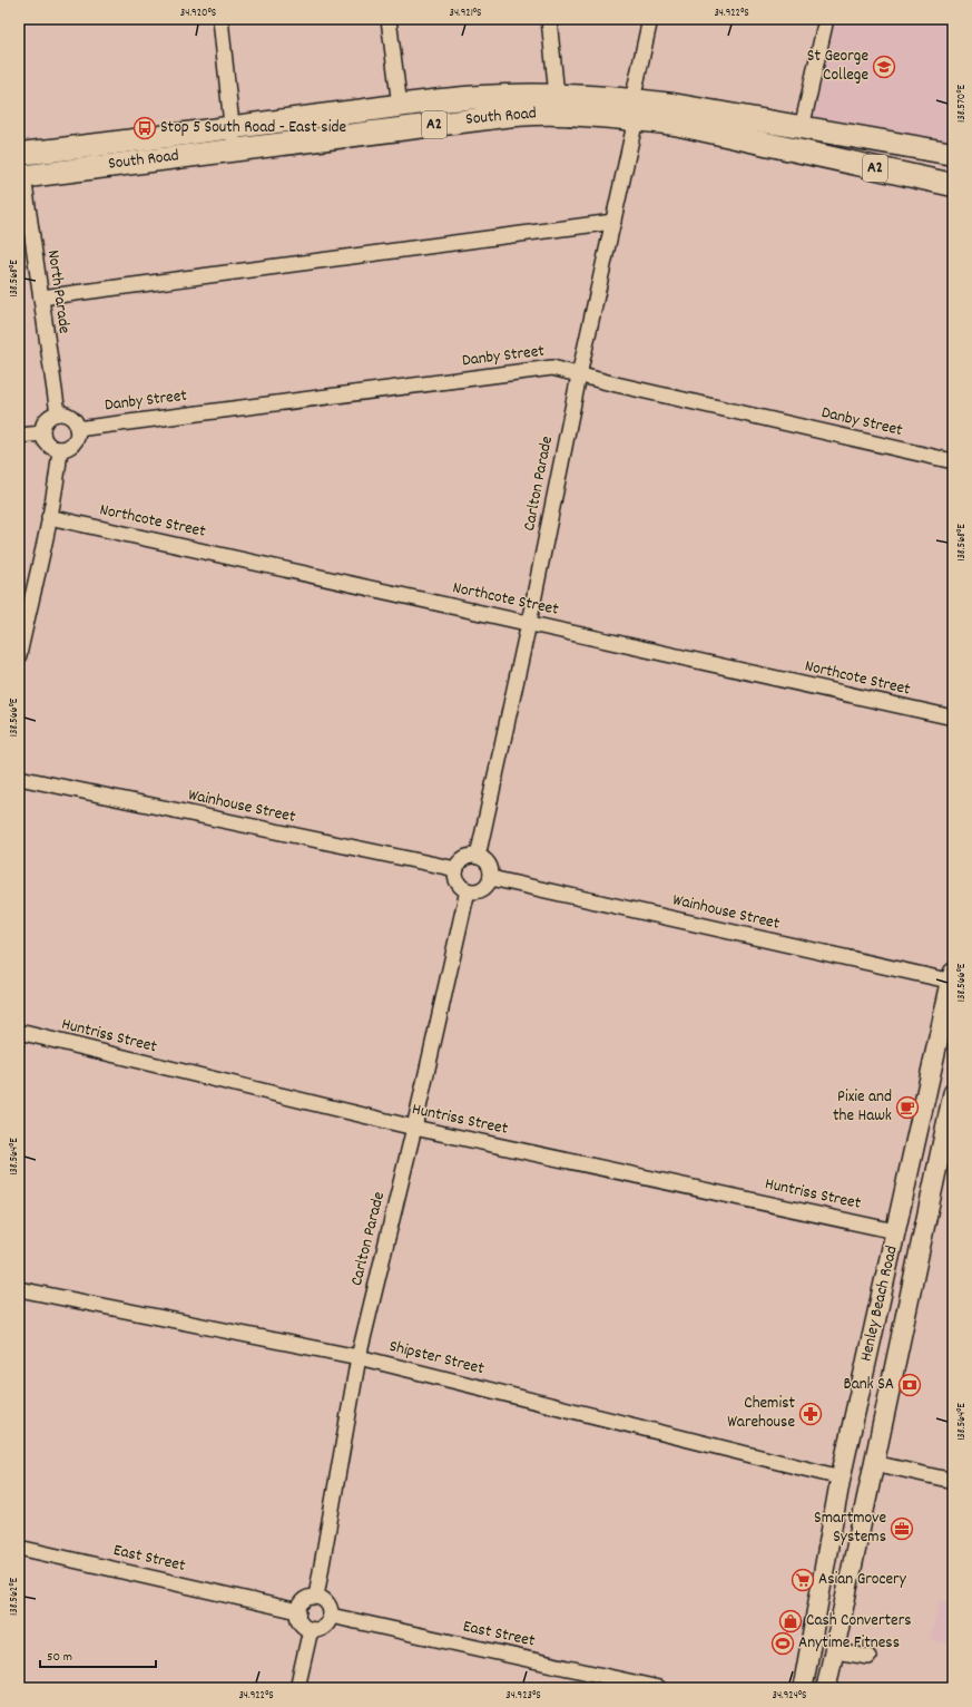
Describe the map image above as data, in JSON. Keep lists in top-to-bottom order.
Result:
{
  "streets": {
    "highway": ["South Road", "A2"],
    "main road": ["Henley Beach Road"],
    "street": [
      "North Parade",
      "Danby Street",
      "Carlton Parade",
      "Northcote Street",
      "Wainhouse Street",
      "Huntriss Street",
      "Shipster Street",
      "East Street"
    ]
  },
  "crossings": [
    ["South Road", "North Parade"],
    ["South Road", "Carlton Parade"],
    ["North Parade", "Danby Street"],
    ["Danby Street", "Carlton Parade"],
    ["Carlton Parade", "Northcote Street"],
    ["Carlton Parade", "Wainhouse Street"],
    ["Carlton Parade", "Huntriss Street"],
    ["Carlton Parade", "Shipster Street"],
    ["Carlton Parade", "East Street"],
    ["Wainhouse Street", "Henley Beach Road"],
    ["Huntriss Street", "Henley Beach Road"],
    ["Henley Beach Road", "Shipster Street"]
  ],
  "places": {
    "school or university": ["St George College"],
    "bus stop": ["Stop 5 South Road - East side"],
    "cafe": ["Pixie and the Hawk"],
    "bank": ["Bank SA"],
    "pharmacy": ["Chemist Warehouse"],
    "office": ["Smartmove Systems"],
    "supermarket": ["Asian Grocery"],
    "shop": ["Cash Converters"],
    "sports": ["Anytime Fitness"]
  },
  "scale_bar": "50 m",
  "coordinates": [
    "34.920°S",
    "34.921°S",
    "34.922°S",
    "138.570°E",
    "138.568°E",
    "138.566°E",
    "138.564°E",
    "138.562°E",
    "34.923°S",
    "34.924°S"
  ]
}
